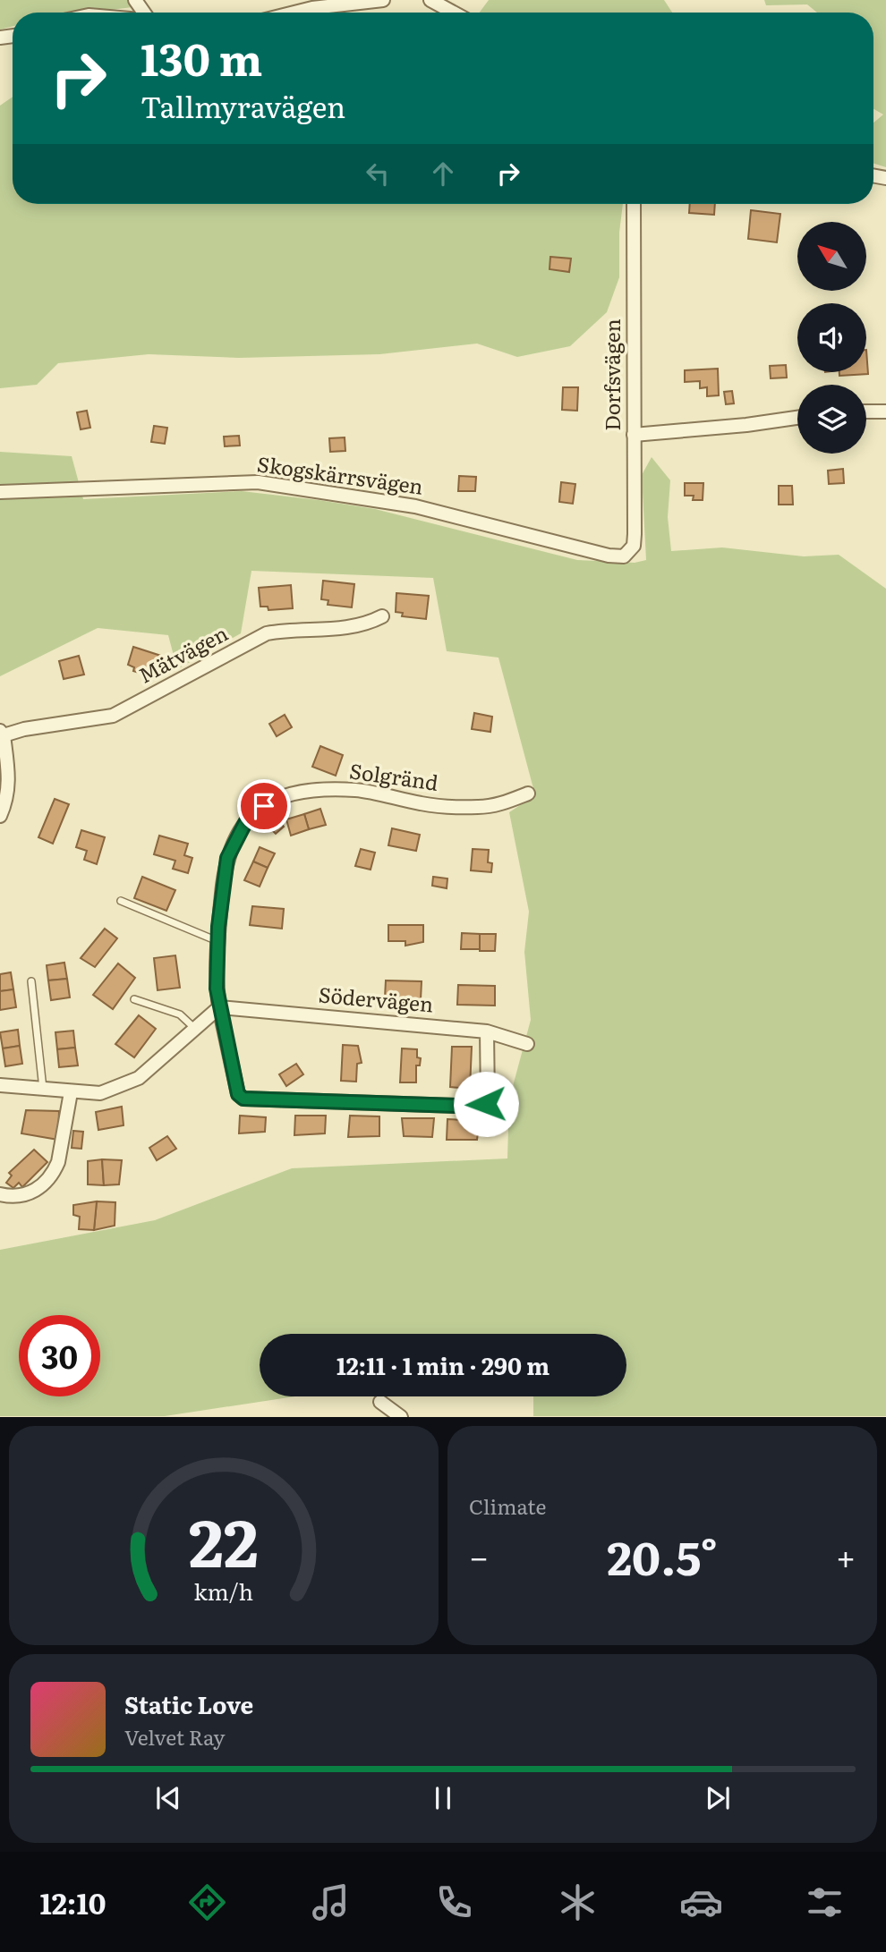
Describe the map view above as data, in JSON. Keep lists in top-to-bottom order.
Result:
{
  "streets": {
    "street": [
      "Dorfsvägen",
      "Skogskärrsvägen",
      "Mätvägen",
      "Solgränd",
      "Södervägen"
    ]
  },
  "crossings": [
    ["Dorfsvägen", "Skogskärrsvägen"],
    ["Solgränd", "Södervägen"]
  ],
  "north": "top left",
  "page": {
    "turn": ["130 m", "Tallmyravägen"],
    "limit": "30",
    "trip": "12:11 · 1 min · 290 m",
    "tile": "Climate",
    "heat": ["−", "20.5°", "+"],
    "song": ["Static Love", "Velvet Ray"],
    "tabs": "12:10",
    "gauge": ["22", "km/h"]
  }
}
